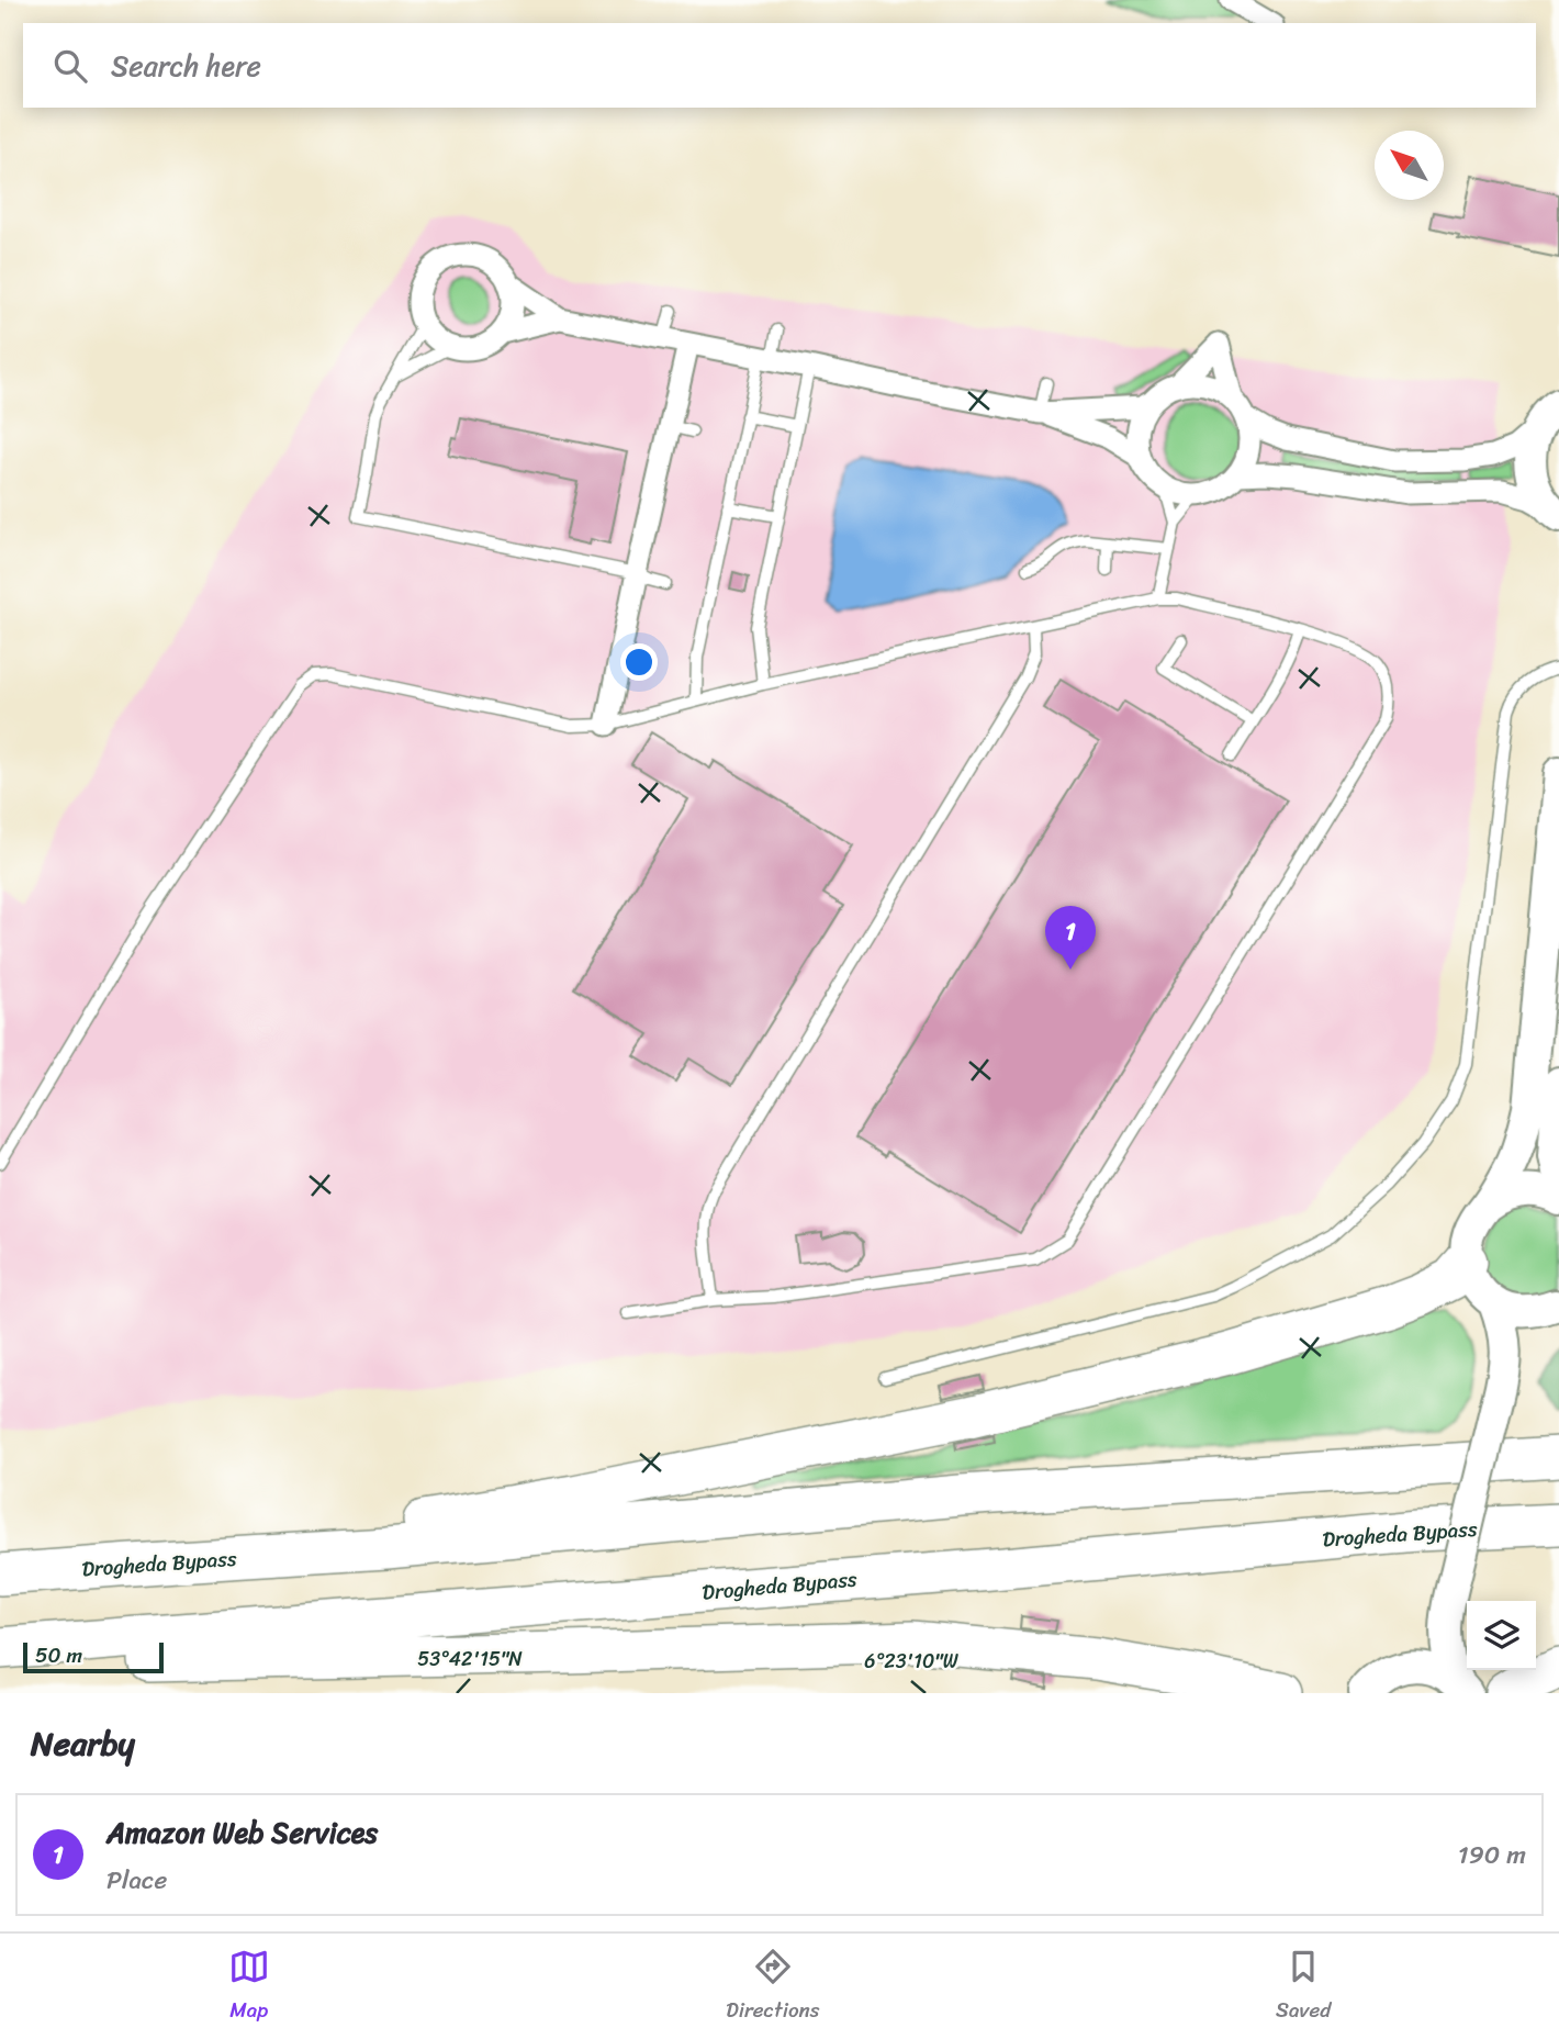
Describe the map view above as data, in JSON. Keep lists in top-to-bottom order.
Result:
{
  "streets": {
    "highway": ["Drogheda Bypass"]
  },
  "scale_bar": "50 m",
  "north": "top left",
  "page": {
    "search": "Search here",
    "pins": "1",
    "scale": "50 m",
    "heading": "Nearby",
    "list": [
      {
        "mark": "1",
        "name": "Amazon Web Services",
        "note": "Place",
        "value": "190 m"
      }
    ],
    "nav": ["Map", "Directions", "Saved"]
  },
  "coordinates": ["53°42'15\"N", "6°23'10\"W"]
}
